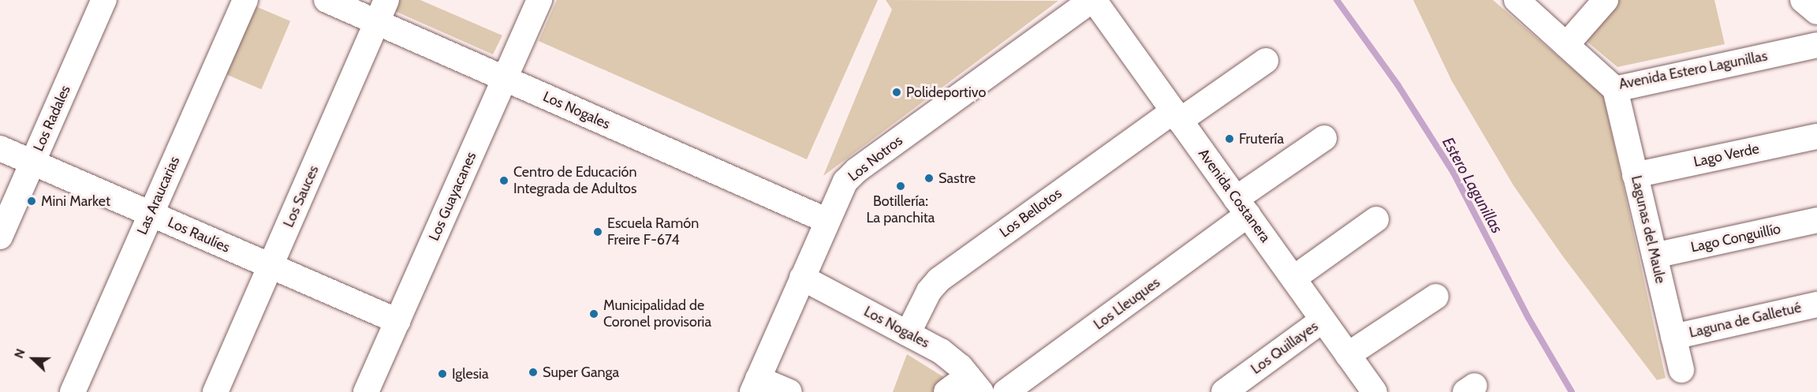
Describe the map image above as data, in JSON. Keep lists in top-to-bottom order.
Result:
{
  "streets": {
    "street": [
      "Avenida Estero Lagunillas",
      "Los Nogales",
      "Los Radales",
      "Lago Verde",
      "Los Notros",
      "Las Araucarias",
      "Avenida Costanera",
      "Los Sauces",
      "Los Guayacanes",
      "Los Bellotos",
      "Lagunas del Maule",
      "Los Raulíes",
      "Lago Conguillío",
      "Los Lleuques",
      "Laguna de Galletué",
      "Los Quillayes"
    ]
  },
  "crossings": [
    ["Avenida Estero Lagunillas", "Lagunas del Maule"],
    ["Los Nogales", "Los Notros"],
    ["Los Nogales", "Los Sauces"],
    ["Los Nogales", "Los Guayacanes"],
    ["Los Nogales", "Los Bellotos"],
    ["Los Radales", "Los Raulíes"],
    ["Lago Verde", "Lagunas del Maule"],
    ["Los Notros", "Avenida Costanera"],
    ["Las Araucarias", "Los Raulíes"],
    ["Avenida Costanera", "Los Bellotos"],
    ["Avenida Costanera", "Los Lleuques"],
    ["Avenida Costanera", "Los Quillayes"],
    ["Los Sauces", "Los Raulíes"],
    ["Los Guayacanes", "Los Raulíes"],
    ["Lagunas del Maule", "Lago Conguillío"],
    ["Lagunas del Maule", "Laguna de Galletué"]
  ],
  "water": ["Estero Lagunillas"],
  "places": [
    "Polideportivo",
    "Frutería",
    "Sastre",
    "Centro de Educación Integrada de Adultos",
    "Botillería: La panchita",
    "Mini Market",
    "Escuela Ramón Freire F-674",
    "Municipalidad de Coronel provisoria",
    "Super Ganga",
    "Iglesia"
  ],
  "north": "left"
}
